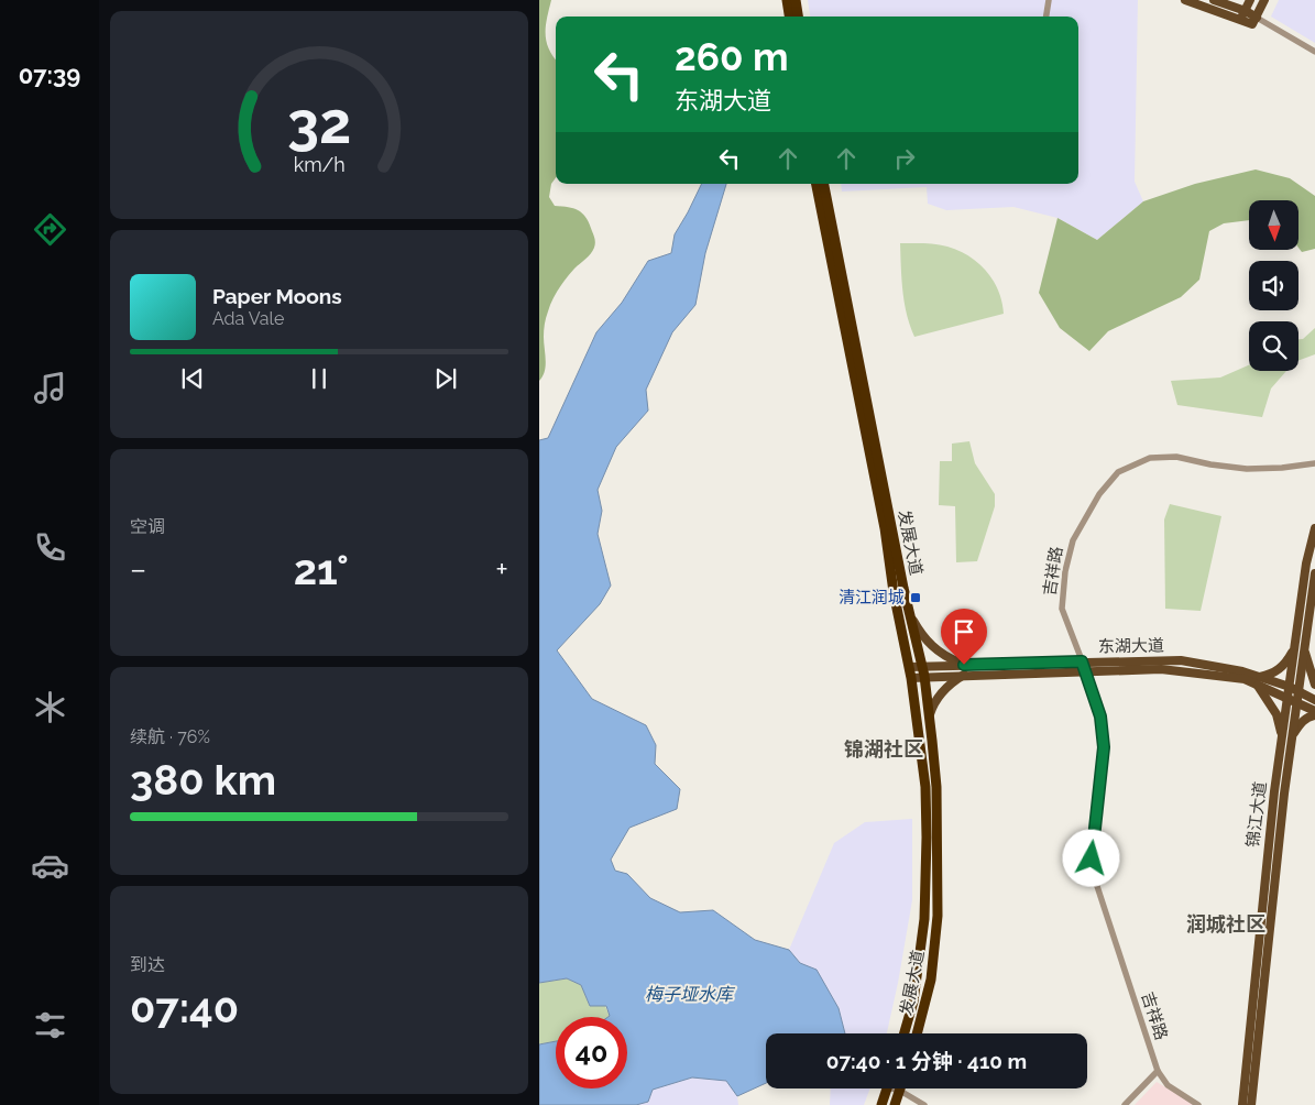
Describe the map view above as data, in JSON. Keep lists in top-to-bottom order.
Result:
{
  "streets": {
    "highway": ["发展大道"],
    "main road": ["东湖大道", "锦江大道"],
    "street": ["吉祥路"]
  },
  "crossings": [
    ["发展大道", "东湖大道"],
    ["吉祥路", "东湖大道"],
    ["东湖大道", "锦江大道"]
  ],
  "districts": ["锦湖社区", "润城社区"],
  "water": ["梅子垭水库"],
  "places": {
    "transit": ["清江润城"]
  },
  "north": "bottom",
  "page": {
    "tabs": "07:39",
    "turn": ["260 m", "东湖大道"],
    "song": ["Paper Moons", "Ada Vale"],
    "tile": [
      "空调",
      ["续航 · 76%", "380 km"],
      ["到达", "07:40"]
    ],
    "heat": ["−", "21°", "+"],
    "limit": "40",
    "trip": "07:40 · 1 分钟 · 410 m",
    "gauge": ["32", "km/h"]
  }
}
